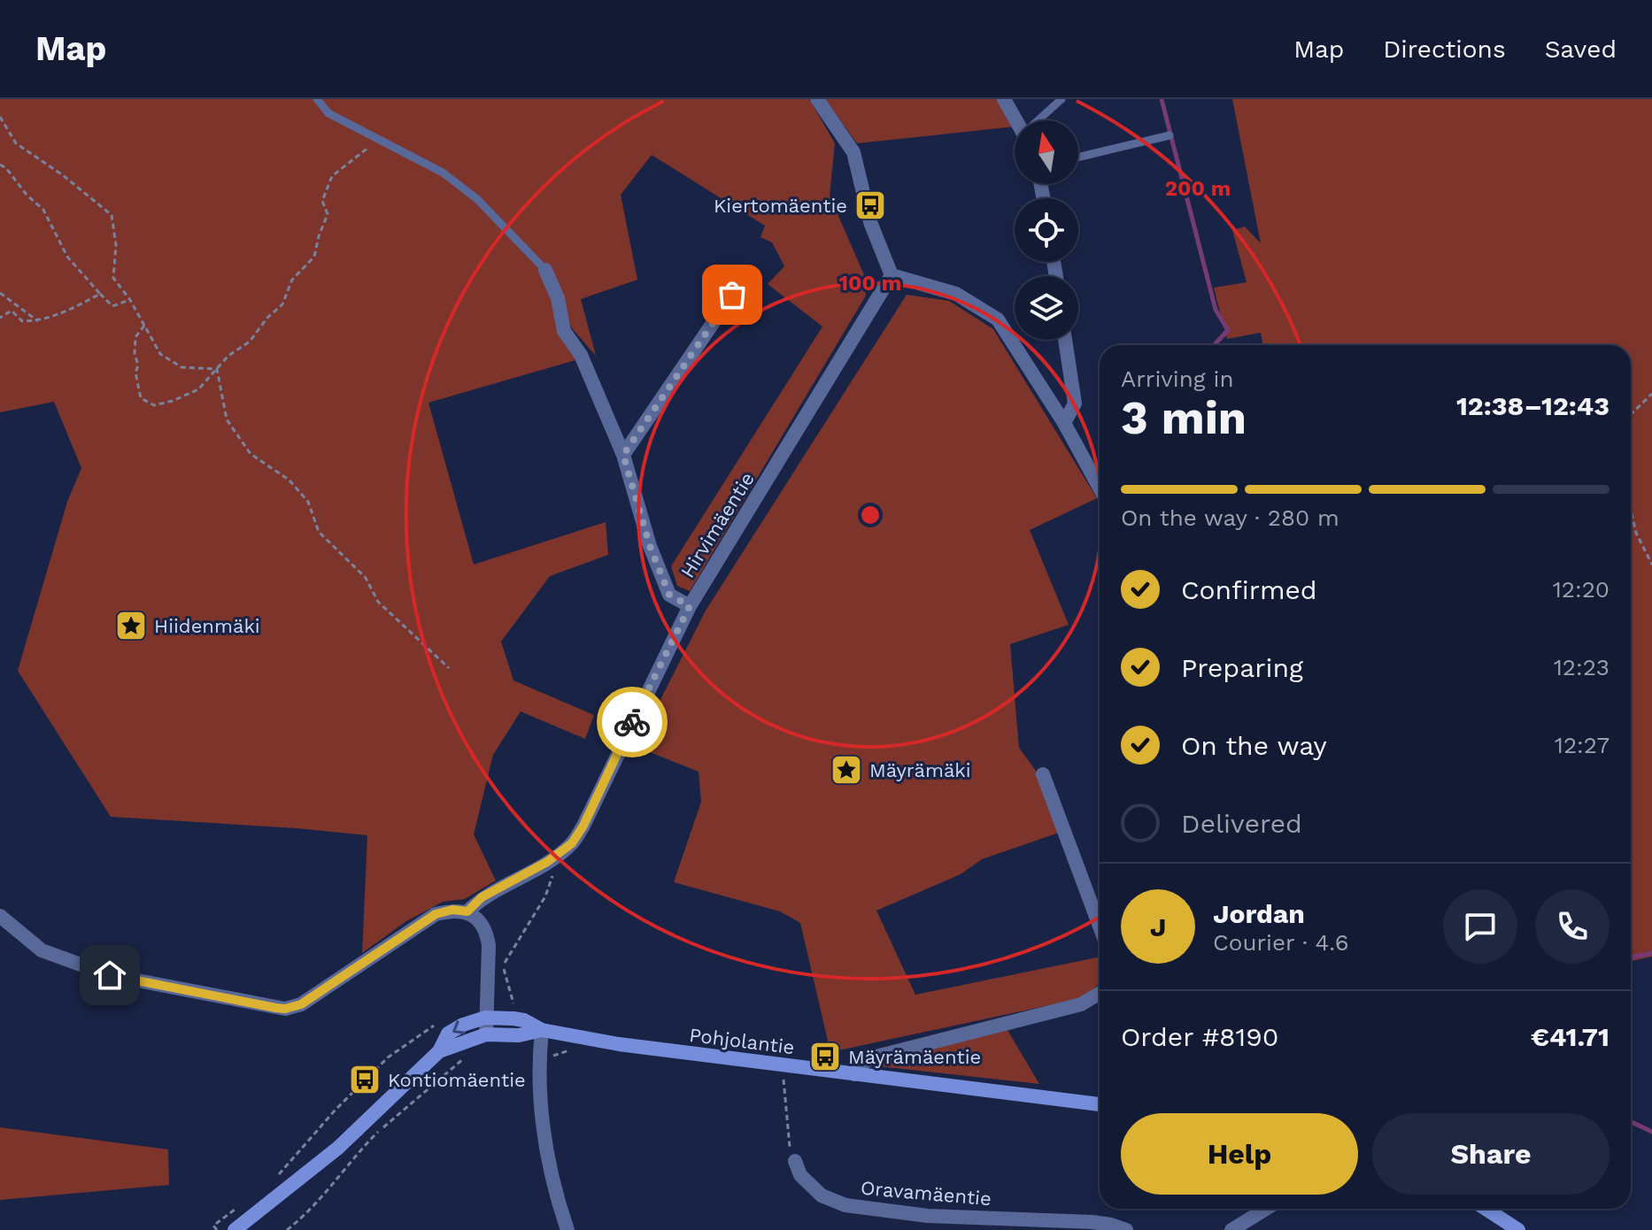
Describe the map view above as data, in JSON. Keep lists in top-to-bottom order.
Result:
{
  "streets": {
    "street": ["Hirvimäentie", "Pohjolantie", "Oravamäentie"]
  },
  "places": {
    "bus stop": ["Kiertomäentie", "Mäyrämäentie", "Kontiomäentie"],
    "place": ["Hiidenmäki", "Mäyrämäki"]
  },
  "north": "top",
  "page": {
    "header": "Map",
    "nav": ["Map", "Directions", "Saved"],
    "heading": ["3 min", "Arriving in", "12:38–12:43"],
    "panel": [
      "Jordan",
      "Courier · 4.6",
      "Order #8190",
      "€41.71"
    ],
    "bar": "On the way · 280 m",
    "list": [
      ["Confirmed", "12:20"],
      ["Preparing", "12:23"],
      ["On the way", "12:27"],
      "Delivered"
    ],
    "round": "J",
    "buttons": ["Help", "Share"]
  },
  "rings": ["200 m", "100 m"]
}
